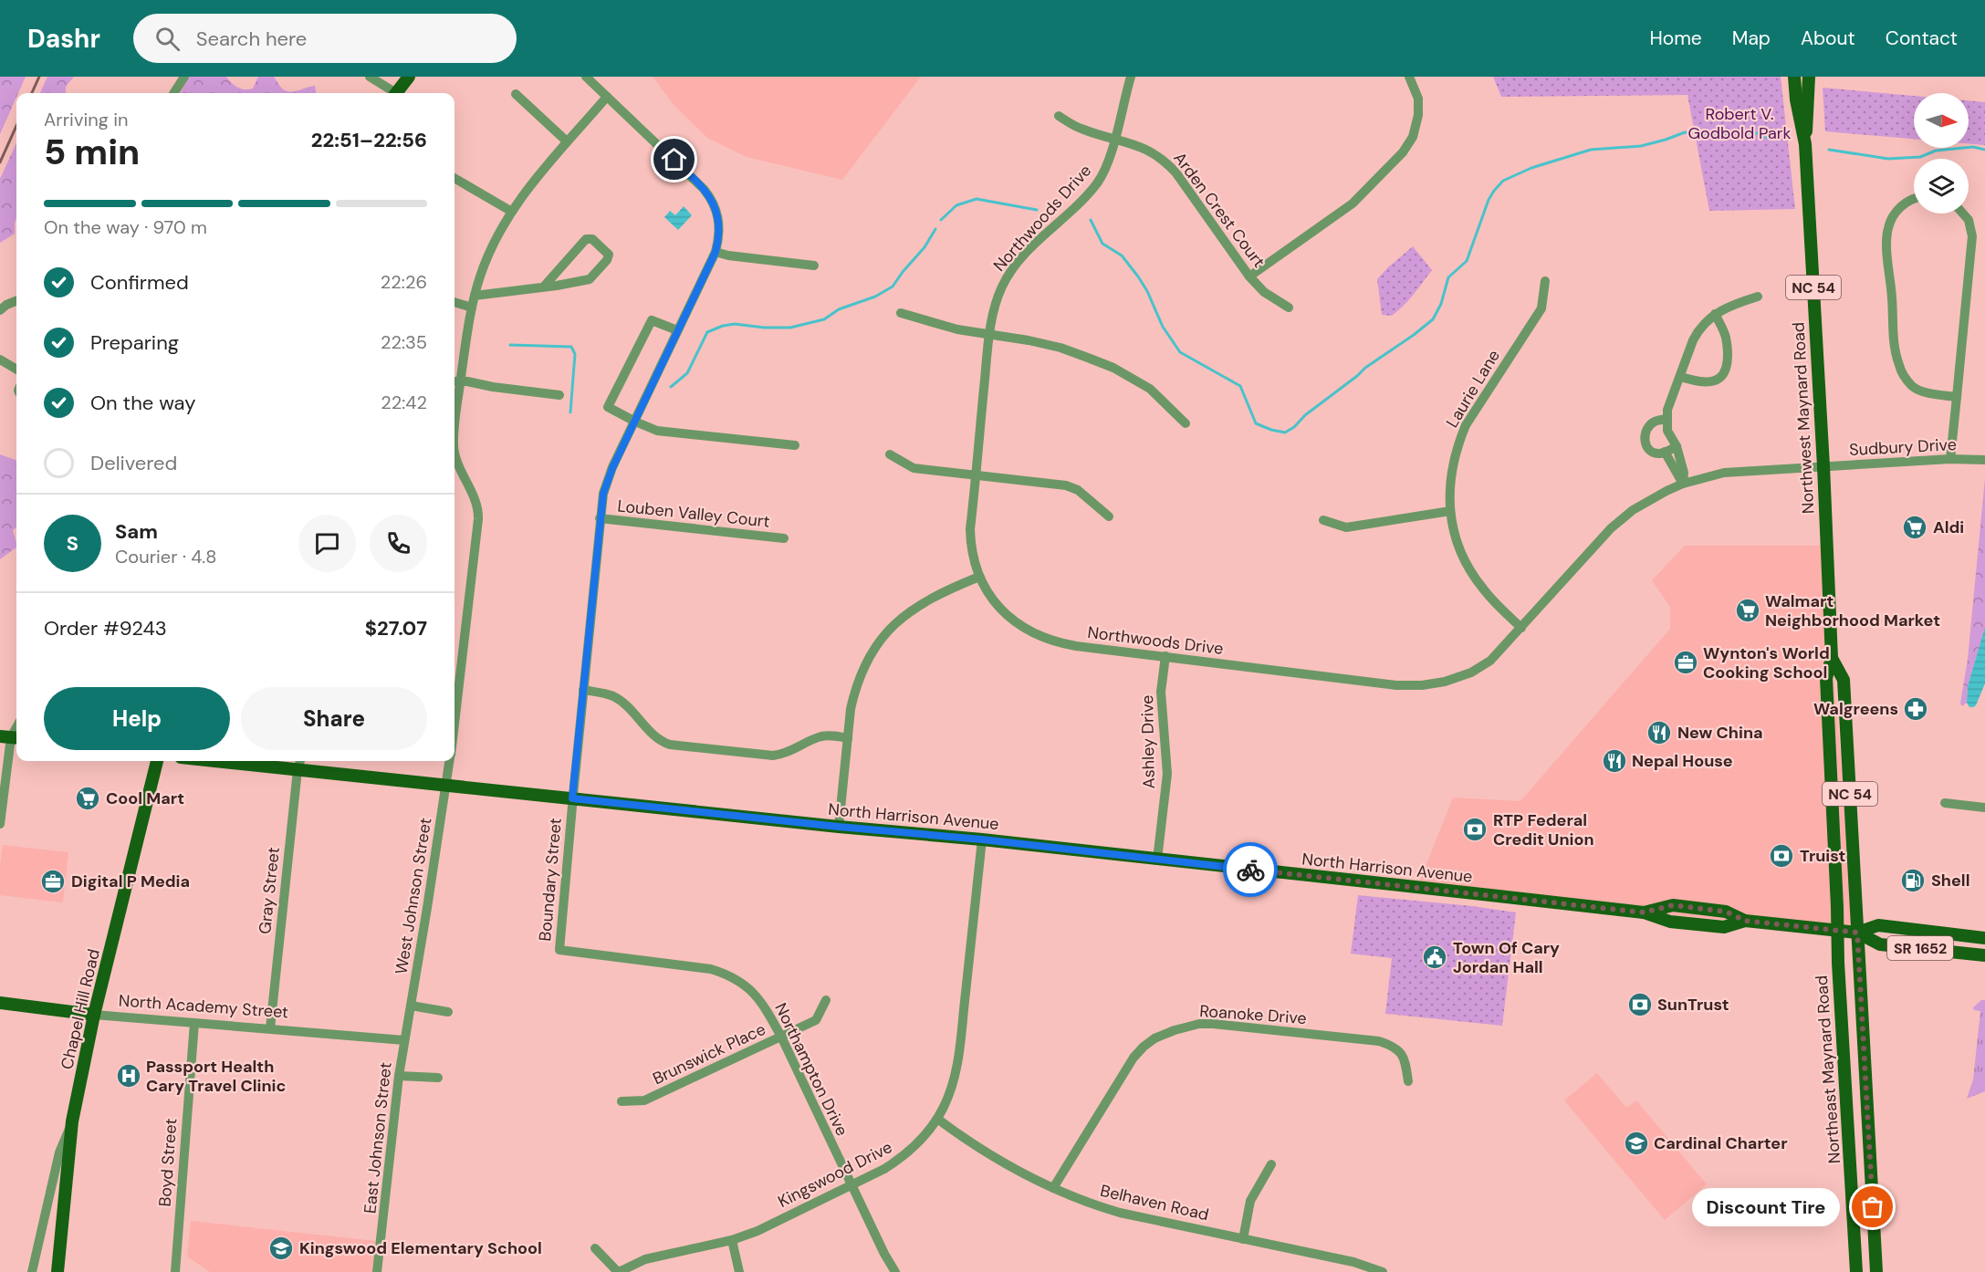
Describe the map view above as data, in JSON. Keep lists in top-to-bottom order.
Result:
{
  "streets": {
    "main road": [
      "NC 54",
      "Northwest Maynard Road",
      "North Harrison Avenue",
      "SR 1652",
      "North Academy Street",
      "Chapel Hill Road",
      "Northeast Maynard Road"
    ],
    "street": [
      "Arden Crest Court",
      "Northwoods Drive",
      "Laurie Lane",
      "Sudbury Drive",
      "Louben Valley Court",
      "Ashley Drive",
      "Boundary Street",
      "Gray Street",
      "West Johnson Street",
      "Roanoke Drive",
      "Brunswick Place",
      "Northampton Drive",
      "East Johnson Street",
      "Boyd Street",
      "Kingswood Drive",
      "Belhaven Road"
    ]
  },
  "crossings": [
    ["Arden Crest Court", "Northwoods Drive"],
    ["Northwoods Drive", "Laurie Lane"],
    ["Northwoods Drive", "Northwest Maynard Road"],
    ["Northwoods Drive", "Sudbury Drive"],
    ["Northwoods Drive", "Ashley Drive"],
    ["NC 54", "Northwest Maynard Road"],
    ["NC 54", "North Harrison Avenue"],
    ["Northwest Maynard Road", "Sudbury Drive"],
    ["Northwest Maynard Road", "North Harrison Avenue"],
    ["Northwest Maynard Road", "Northeast Maynard Road"],
    ["Ashley Drive", "North Harrison Avenue"],
    ["North Harrison Avenue", "Boundary Street"],
    ["North Harrison Avenue", "Gray Street"],
    ["North Harrison Avenue", "West Johnson Street"],
    ["North Harrison Avenue", "Northeast Maynard Road"],
    ["North Harrison Avenue", "Kingswood Drive"],
    ["Boundary Street", "Northampton Drive"],
    ["Gray Street", "North Academy Street"],
    ["West Johnson Street", "North Academy Street"],
    ["West Johnson Street", "East Johnson Street"],
    ["North Academy Street", "Chapel Hill Road"],
    ["North Academy Street", "East Johnson Street"],
    ["North Academy Street", "Boyd Street"],
    ["Roanoke Drive", "Belhaven Road"],
    ["Brunswick Place", "Northampton Drive"],
    ["Northampton Drive", "Kingswood Drive"],
    ["Kingswood Drive", "Belhaven Road"]
  ],
  "parks": ["Robert V. Godbold Park"],
  "places": {
    "supermarket": ["Aldi", "Walmart Neighborhood Market", "Cool Mart"],
    "office": ["Wynton's World Cooking School", "Digital P Media"],
    "pharmacy": ["Walgreens"],
    "restaurant": ["New China", "Nepal House"],
    "bank": ["RTP Federal Credit Union", "Truist", "SunTrust"],
    "fuel station": ["Shell"],
    "public building": ["Town Of Cary Jordan Hall"],
    "hospital": ["Passport Health Cary Travel Clinic"],
    "school or university": ["Cardinal Charter", "Kingswood Elementary School"],
    "other": ["Discount Tire"]
  },
  "north": "right",
  "page": {
    "header": "Dashr",
    "search": "Search here",
    "nav": [
      "Home",
      "Map",
      "About",
      "Contact"
    ],
    "heading": ["5 min", "Arriving in", "22:51–22:56"],
    "panel": [
      "Sam",
      "Courier · 4.8",
      "Order #9243",
      "$27.07"
    ],
    "bar": "On the way · 970 m",
    "list": [
      ["Confirmed", "22:26"],
      ["Preparing", "22:35"],
      ["On the way", "22:42"],
      "Delivered"
    ],
    "round": "S",
    "buttons": ["Help", "Share"],
    "bubble": "Discount Tire"
  }
}
